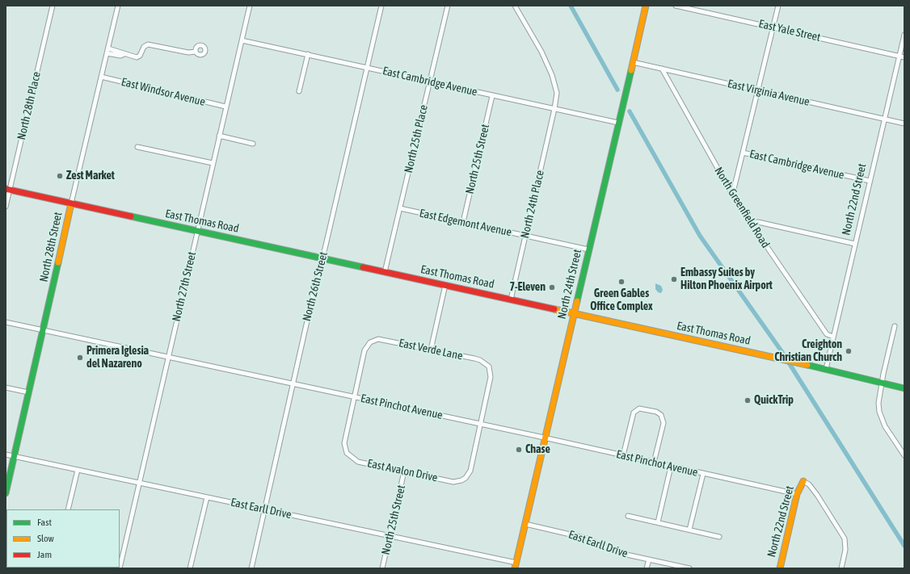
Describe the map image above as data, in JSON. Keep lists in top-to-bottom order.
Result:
{
  "streets": {
    "main road": [
      "North 22nd Street",
      "East Thomas Road",
      "North 28th Street",
      "North 24th Street"
    ],
    "street": [
      "East Yale Street",
      "East Cambridge Avenue",
      "East Windsor Avenue",
      "East Virginia Avenue",
      "North 28th Place",
      "North 25th Place",
      "North 25th Street",
      "North 24th Place",
      "North Greenfield Road",
      "East Edgemont Avenue",
      "North 27th Street",
      "North 26th Street",
      "East Verde Lane",
      "East Pinchot Avenue",
      "East Avalon Drive",
      "East Earll Drive"
    ]
  },
  "crossings": [
    ["East Yale Street", "North 22nd Street"],
    ["East Cambridge Avenue", "North 25th Place"],
    ["East Cambridge Avenue", "North 25th Street"],
    ["East Cambridge Avenue", "North 22nd Street"],
    ["East Cambridge Avenue", "North 24th Place"],
    ["East Cambridge Avenue", "North 24th Street"],
    ["East Cambridge Avenue", "North 27th Street"],
    ["East Cambridge Avenue", "North 26th Street"],
    ["East Windsor Avenue", "North 28th Street"],
    ["East Windsor Avenue", "North 27th Street"],
    ["East Virginia Avenue", "North 22nd Street"],
    ["East Virginia Avenue", "North Greenfield Road"],
    ["East Virginia Avenue", "North 24th Street"],
    ["North 28th Place", "East Thomas Road"],
    ["North 25th Place", "East Thomas Road"],
    ["North 25th Place", "East Edgemont Avenue"],
    ["North 25th Street", "East Edgemont Avenue"],
    ["North 25th Street", "East Avalon Drive"],
    ["North 25th Street", "East Earll Drive"],
    ["North 22nd Street", "North Greenfield Road"],
    ["North 22nd Street", "East Thomas Road"],
    ["North 22nd Street", "East Pinchot Avenue"],
    ["North 24th Place", "East Thomas Road"],
    ["North 24th Place", "East Edgemont Avenue"],
    ["East Thomas Road", "North 28th Street"],
    ["East Thomas Road", "North 24th Street"],
    ["East Thomas Road", "North 27th Street"],
    ["East Thomas Road", "North 26th Street"],
    ["East Edgemont Avenue", "North 24th Street"],
    ["North 28th Street", "East Pinchot Avenue"],
    ["North 28th Street", "East Earll Drive"],
    ["North 24th Street", "East Pinchot Avenue"],
    ["North 24th Street", "East Earll Drive"],
    ["North 27th Street", "East Pinchot Avenue"],
    ["North 27th Street", "East Earll Drive"],
    ["North 26th Street", "East Pinchot Avenue"],
    ["North 26th Street", "East Earll Drive"],
    ["East Verde Lane", "East Pinchot Avenue"],
    ["East Verde Lane", "East Avalon Drive"],
    ["East Pinchot Avenue", "East Avalon Drive"]
  ],
  "places": [
    "Zest Market",
    "Embassy Suites by Hilton Phoenix Airport",
    "Green Gables Office Complex",
    "7-Eleven",
    "Creighton Christian Church",
    "Primera Iglesia del Nazareno",
    "QuickTrip",
    "Chase"
  ],
  "legend": ["Fast", "Slow", "Jam"]
}
